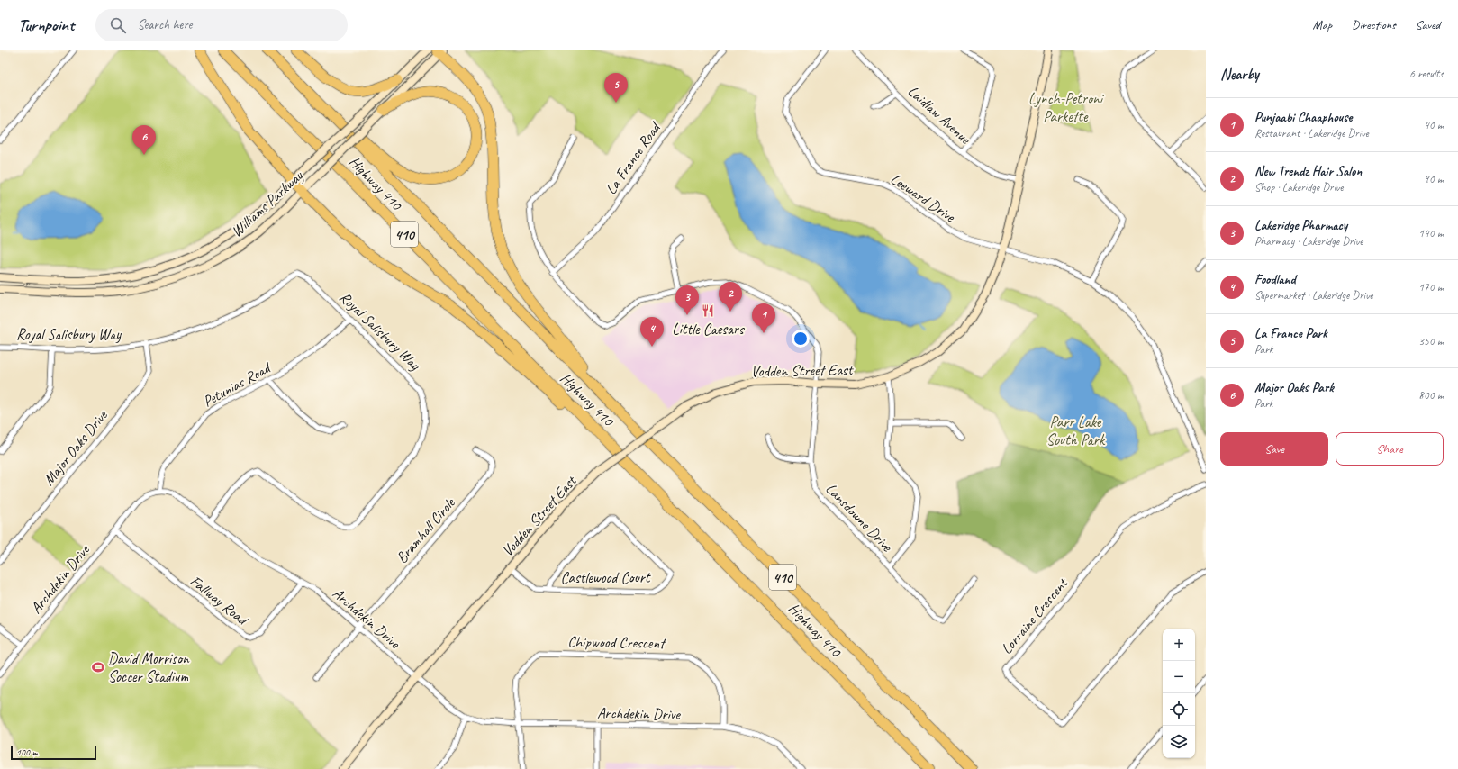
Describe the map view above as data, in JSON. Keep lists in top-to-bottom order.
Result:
{
  "streets": {
    "highway": ["Highway 410", "410"],
    "street": [
      "Laidlaw Avenue",
      "La France Road",
      "Leeward Drive",
      "Williams Parkway",
      "Royal Salisbury Way",
      "Vodden Street East",
      "Petunias Road",
      "Major Oaks Drive",
      "Lansdowne Drive",
      "Bramhall Circle",
      "Castlewood Court",
      "Archdekin Drive",
      "Fallway Road",
      "Lorraine Crescent",
      "Chipwood Crescent"
    ]
  },
  "crossings": [
    ["Laidlaw Avenue", "Vodden Street East"],
    ["La France Road", "Lansdowne Drive"],
    ["Leeward Drive", "Vodden Street East"],
    ["Royal Salisbury Way", "Petunias Road"],
    ["Royal Salisbury Way", "Major Oaks Drive"],
    ["Royal Salisbury Way", "Archdekin Drive"],
    ["Vodden Street East", "Lansdowne Drive"],
    ["Vodden Street East", "Castlewood Court"],
    ["Vodden Street East", "Archdekin Drive"],
    ["Petunias Road", "Archdekin Drive"],
    ["Bramhall Circle", "Archdekin Drive"],
    ["Archdekin Drive", "Fallway Road"],
    ["Archdekin Drive", "Chipwood Crescent"]
  ],
  "parks": ["Lynch-Petroni Parkette", "Parr Lake South Park"],
  "places": {
    "restaurant": ["Little Caesars"],
    "sports": ["David Morrison Soccer Stadium"]
  },
  "scale_bar": "100 m",
  "page": {
    "header": "Turnpoint",
    "search": "Search here",
    "nav": ["Map", "Directions", "Saved"],
    "heading": ["Nearby", "6 results"],
    "pins": [
      "5",
      "6",
      "2",
      "3",
      "1",
      "4"
    ],
    "list": [
      {
        "mark": "1",
        "name": "Punjaabi Chaaphouse",
        "note": "Restaurant · Lakeridge Drive",
        "value": "40 m"
      },
      {
        "mark": "2",
        "name": "New Trendz Hair Salon",
        "note": "Shop · Lakeridge Drive",
        "value": "90 m"
      },
      {
        "mark": "3",
        "name": "Lakeridge Pharmacy",
        "note": "Pharmacy · Lakeridge Drive",
        "value": "140 m"
      },
      {
        "mark": "4",
        "name": "Foodland",
        "note": "Supermarket · Lakeridge Drive",
        "value": "170 m"
      },
      {
        "mark": "5",
        "name": "La France Park",
        "note": "Park",
        "value": "350 m"
      },
      {
        "mark": "6",
        "name": "Major Oaks Park",
        "note": "Park",
        "value": "800 m"
      }
    ],
    "buttons": ["Save", "Share"],
    "map_buttons": ["+", "−"],
    "scale": "100 m"
  }
}
